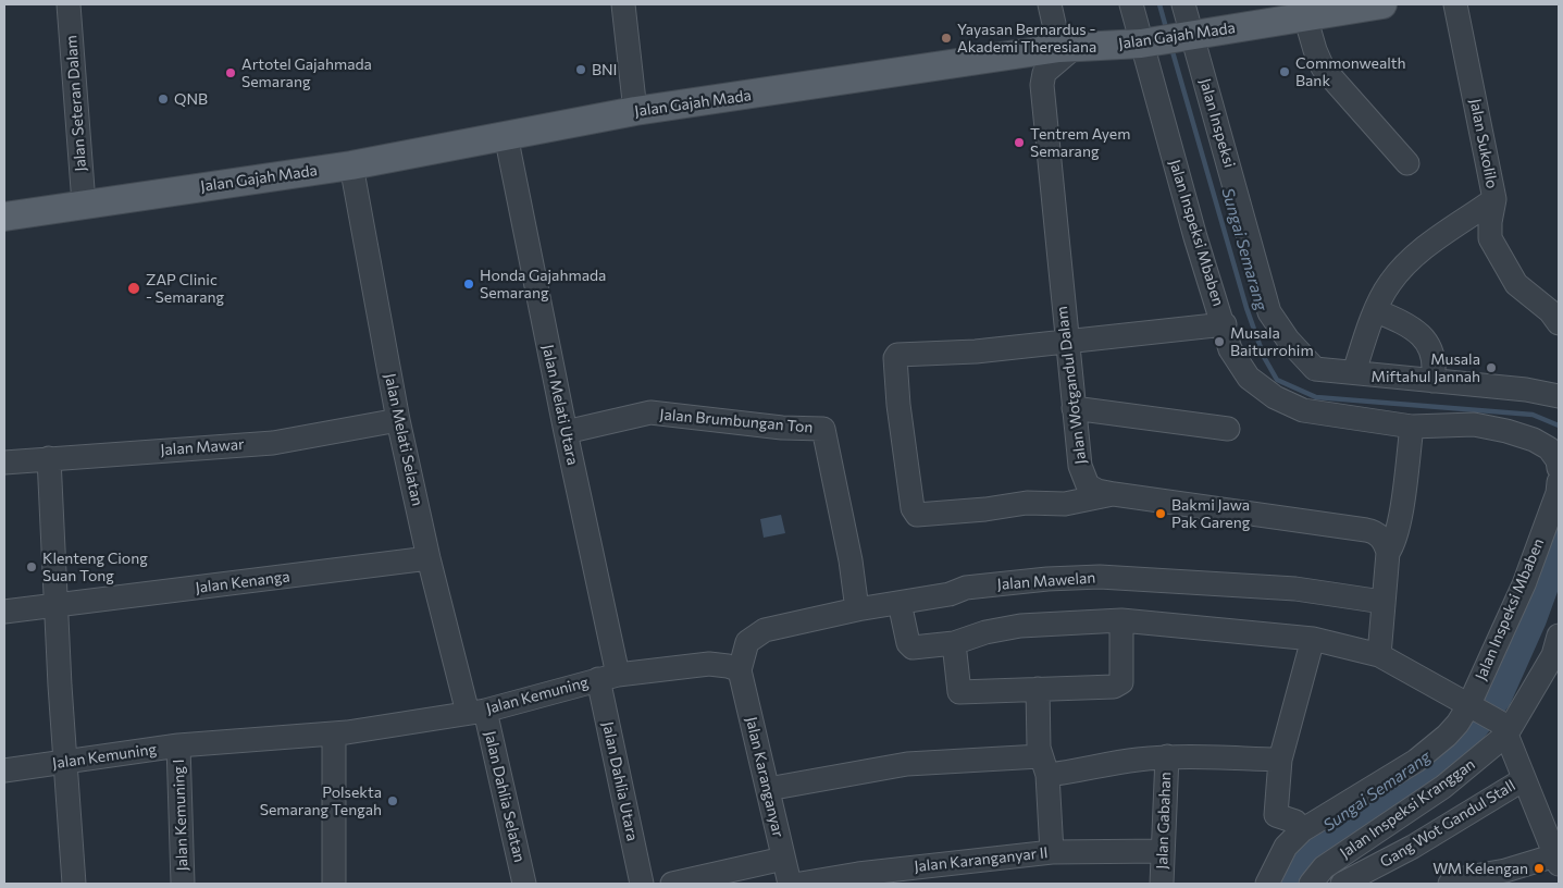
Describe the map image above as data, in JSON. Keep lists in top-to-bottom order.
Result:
{
  "streets": {
    "main road": ["Jalan Gajah Mada"],
    "street": [
      "Jalan Seteran Dalam",
      "Jalan Inspeksi",
      "Jalan Sukolilo",
      "Jalan Inspeksi Mbaben",
      "Jalan Wotgandul Dalam",
      "Jalan Melati Utara",
      "Jalan Brumbungan Ton",
      "Jalan Melati Selatan",
      "Jalan Mawar",
      "Jalan Mawelan",
      "Jalan Kenanga",
      "Jalan Kemuning",
      "Jalan Karanganyar",
      "Jalan Dahlia Utara",
      "Jalan Dahlia Selatan",
      "Jalan Inspeksi Kranggan",
      "Jalan Kemuning I",
      "Jalan Gabahan",
      "Gang Wot Gandul Stall",
      "Jalan Karanganyar II"
    ]
  },
  "crossings": [
    ["Jalan Gajah Mada", "Jalan Seteran Dalam"],
    ["Jalan Gajah Mada", "Jalan Inspeksi"],
    ["Jalan Gajah Mada", "Jalan Inspeksi Mbaben"],
    ["Jalan Gajah Mada", "Jalan Wotgandul Dalam"],
    ["Jalan Gajah Mada", "Jalan Melati Utara"],
    ["Jalan Gajah Mada", "Jalan Melati Selatan"],
    ["Jalan Melati Utara", "Jalan Brumbungan Ton"],
    ["Jalan Melati Utara", "Jalan Kemuning"],
    ["Jalan Melati Utara", "Jalan Dahlia Utara"],
    ["Jalan Brumbungan Ton", "Jalan Mawelan"],
    ["Jalan Melati Selatan", "Jalan Mawar"],
    ["Jalan Melati Selatan", "Jalan Kenanga"],
    ["Jalan Melati Selatan", "Jalan Kemuning"],
    ["Jalan Melati Selatan", "Jalan Dahlia Selatan"],
    ["Jalan Mawelan", "Jalan Kemuning"],
    ["Jalan Mawelan", "Jalan Karanganyar"],
    ["Jalan Kemuning", "Jalan Karanganyar"],
    ["Jalan Kemuning", "Jalan Dahlia Utara"],
    ["Jalan Kemuning", "Jalan Dahlia Selatan"],
    ["Jalan Kemuning", "Jalan Kemuning I"],
    ["Jalan Gabahan", "Jalan Karanganyar II"]
  ],
  "water": ["Sungai Semarang"],
  "places": [
    "Yayasan Bernardus - Akademi Theresiana",
    "BNI",
    "Commonwealth Bank",
    "Artotel Gajahmada Semarang",
    "QNB",
    "Tentrem Ayem Semarang",
    "Honda Gajahmada Semarang",
    "ZAP Clinic - Semarang",
    "Musala Baiturrohim",
    "Musala Miftahul Jannah",
    "Bakmi Jawa Pak Gareng",
    "Klenteng Ciong Suan Tong",
    "Polsekta Semarang Tengah",
    "WM Kelengan"
  ]
}
